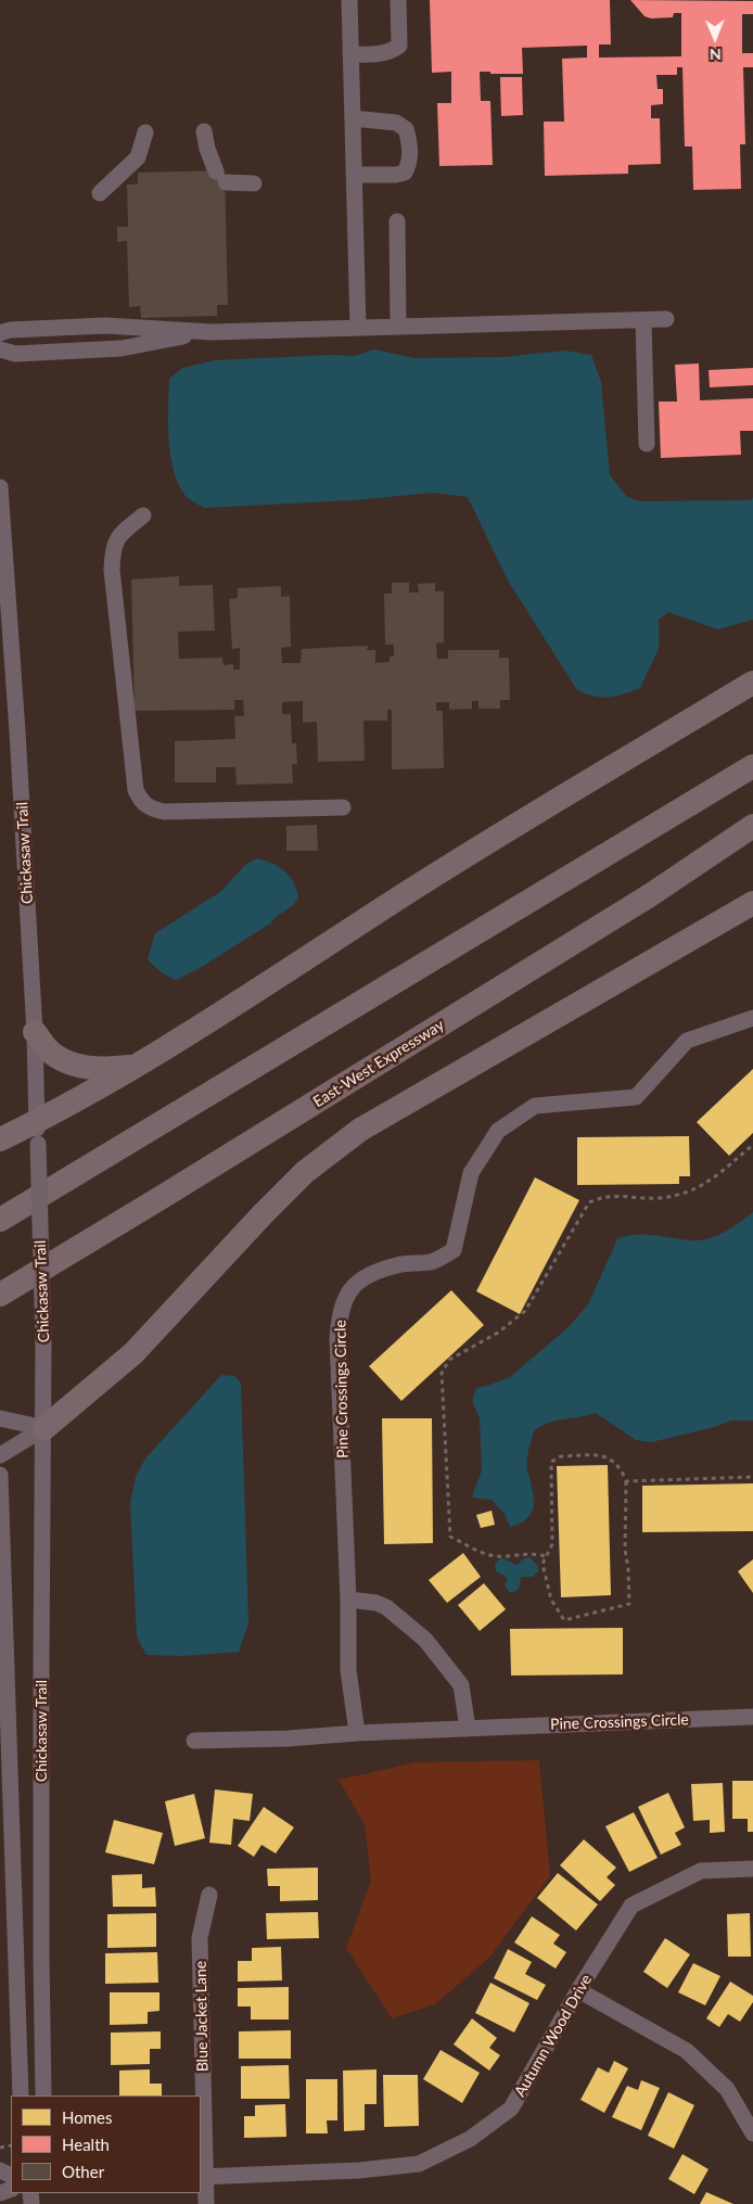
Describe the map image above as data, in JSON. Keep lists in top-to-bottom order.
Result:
{
  "streets": {
    "highway": ["East-West Expressway"],
    "street": [
      "Chickasaw Trail",
      "Pine Crossings Circle",
      "Blue Jacket Lane",
      "Autumn Wood Drive"
    ]
  },
  "crossings": [
    ["Blue Jacket Lane", "Autumn Wood Drive"]
  ],
  "legend": ["Homes", "Health", "Other"],
  "north": "bottom"
}
